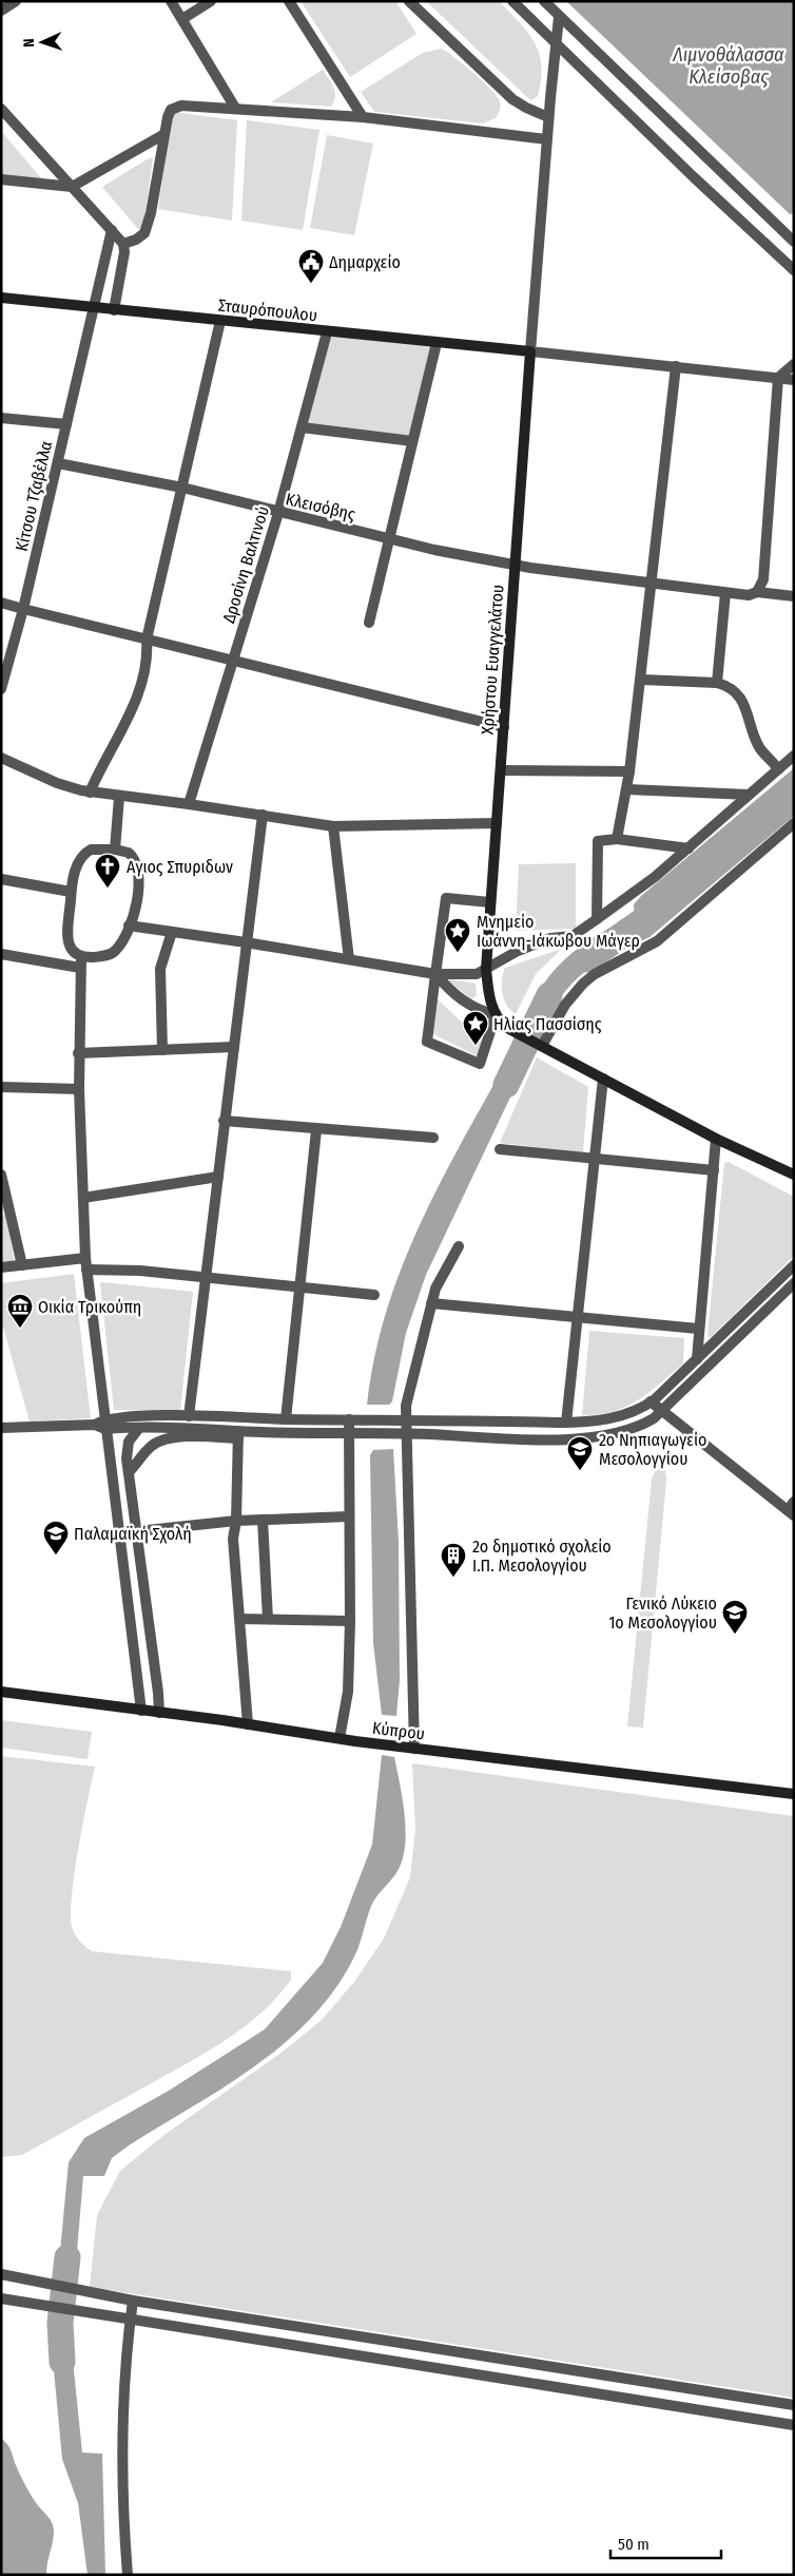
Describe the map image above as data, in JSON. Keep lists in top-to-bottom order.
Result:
{
  "streets": {
    "main road": ["Σταυρόπουλου", "Χρήστου Ευαγγελάτου", "Κύπρου"],
    "street": ["Κίτσου Τζαβέλλα", "Κλεισόβης", "Δροσίνη Βαλτινού"]
  },
  "crossings": [
    ["Σταυρόπουλου", "Κίτσου Τζαβέλλα"],
    ["Σταυρόπουλου", "Δροσίνη Βαλτινού"],
    ["Σταυρόπουλου", "Χρήστου Ευαγγελάτου"],
    ["Κίτσου Τζαβέλλα", "Κλεισόβης"],
    ["Κλεισόβης", "Δροσίνη Βαλτινού"],
    ["Κλεισόβης", "Χρήστου Ευαγγελάτου"]
  ],
  "water": ["Λιμνοθάλασσα Κλείσοβας"],
  "places": {
    "public building": ["Δημαρχείο"],
    "church": ["Αγιος Σπυριδων"],
    "place": ["Μνημείο Ιωάννη-Ιάκωβου Μάγερ", "Ηλίας Πασσίσης"],
    "museum": ["Οικία Τρικούπη"],
    "school or university": ["2ο Νηπιαγωγείο Μεσολογγίου", "Παλαμαϊκή Σχολή", "Γενικό Λύκειο 1ο Μεσολογγίου"],
    "building": ["2ο δημοτικό σχολείο Ι.Π. Μεσολογγίου"]
  },
  "scale_bar": "50 m",
  "north": "left"
}
